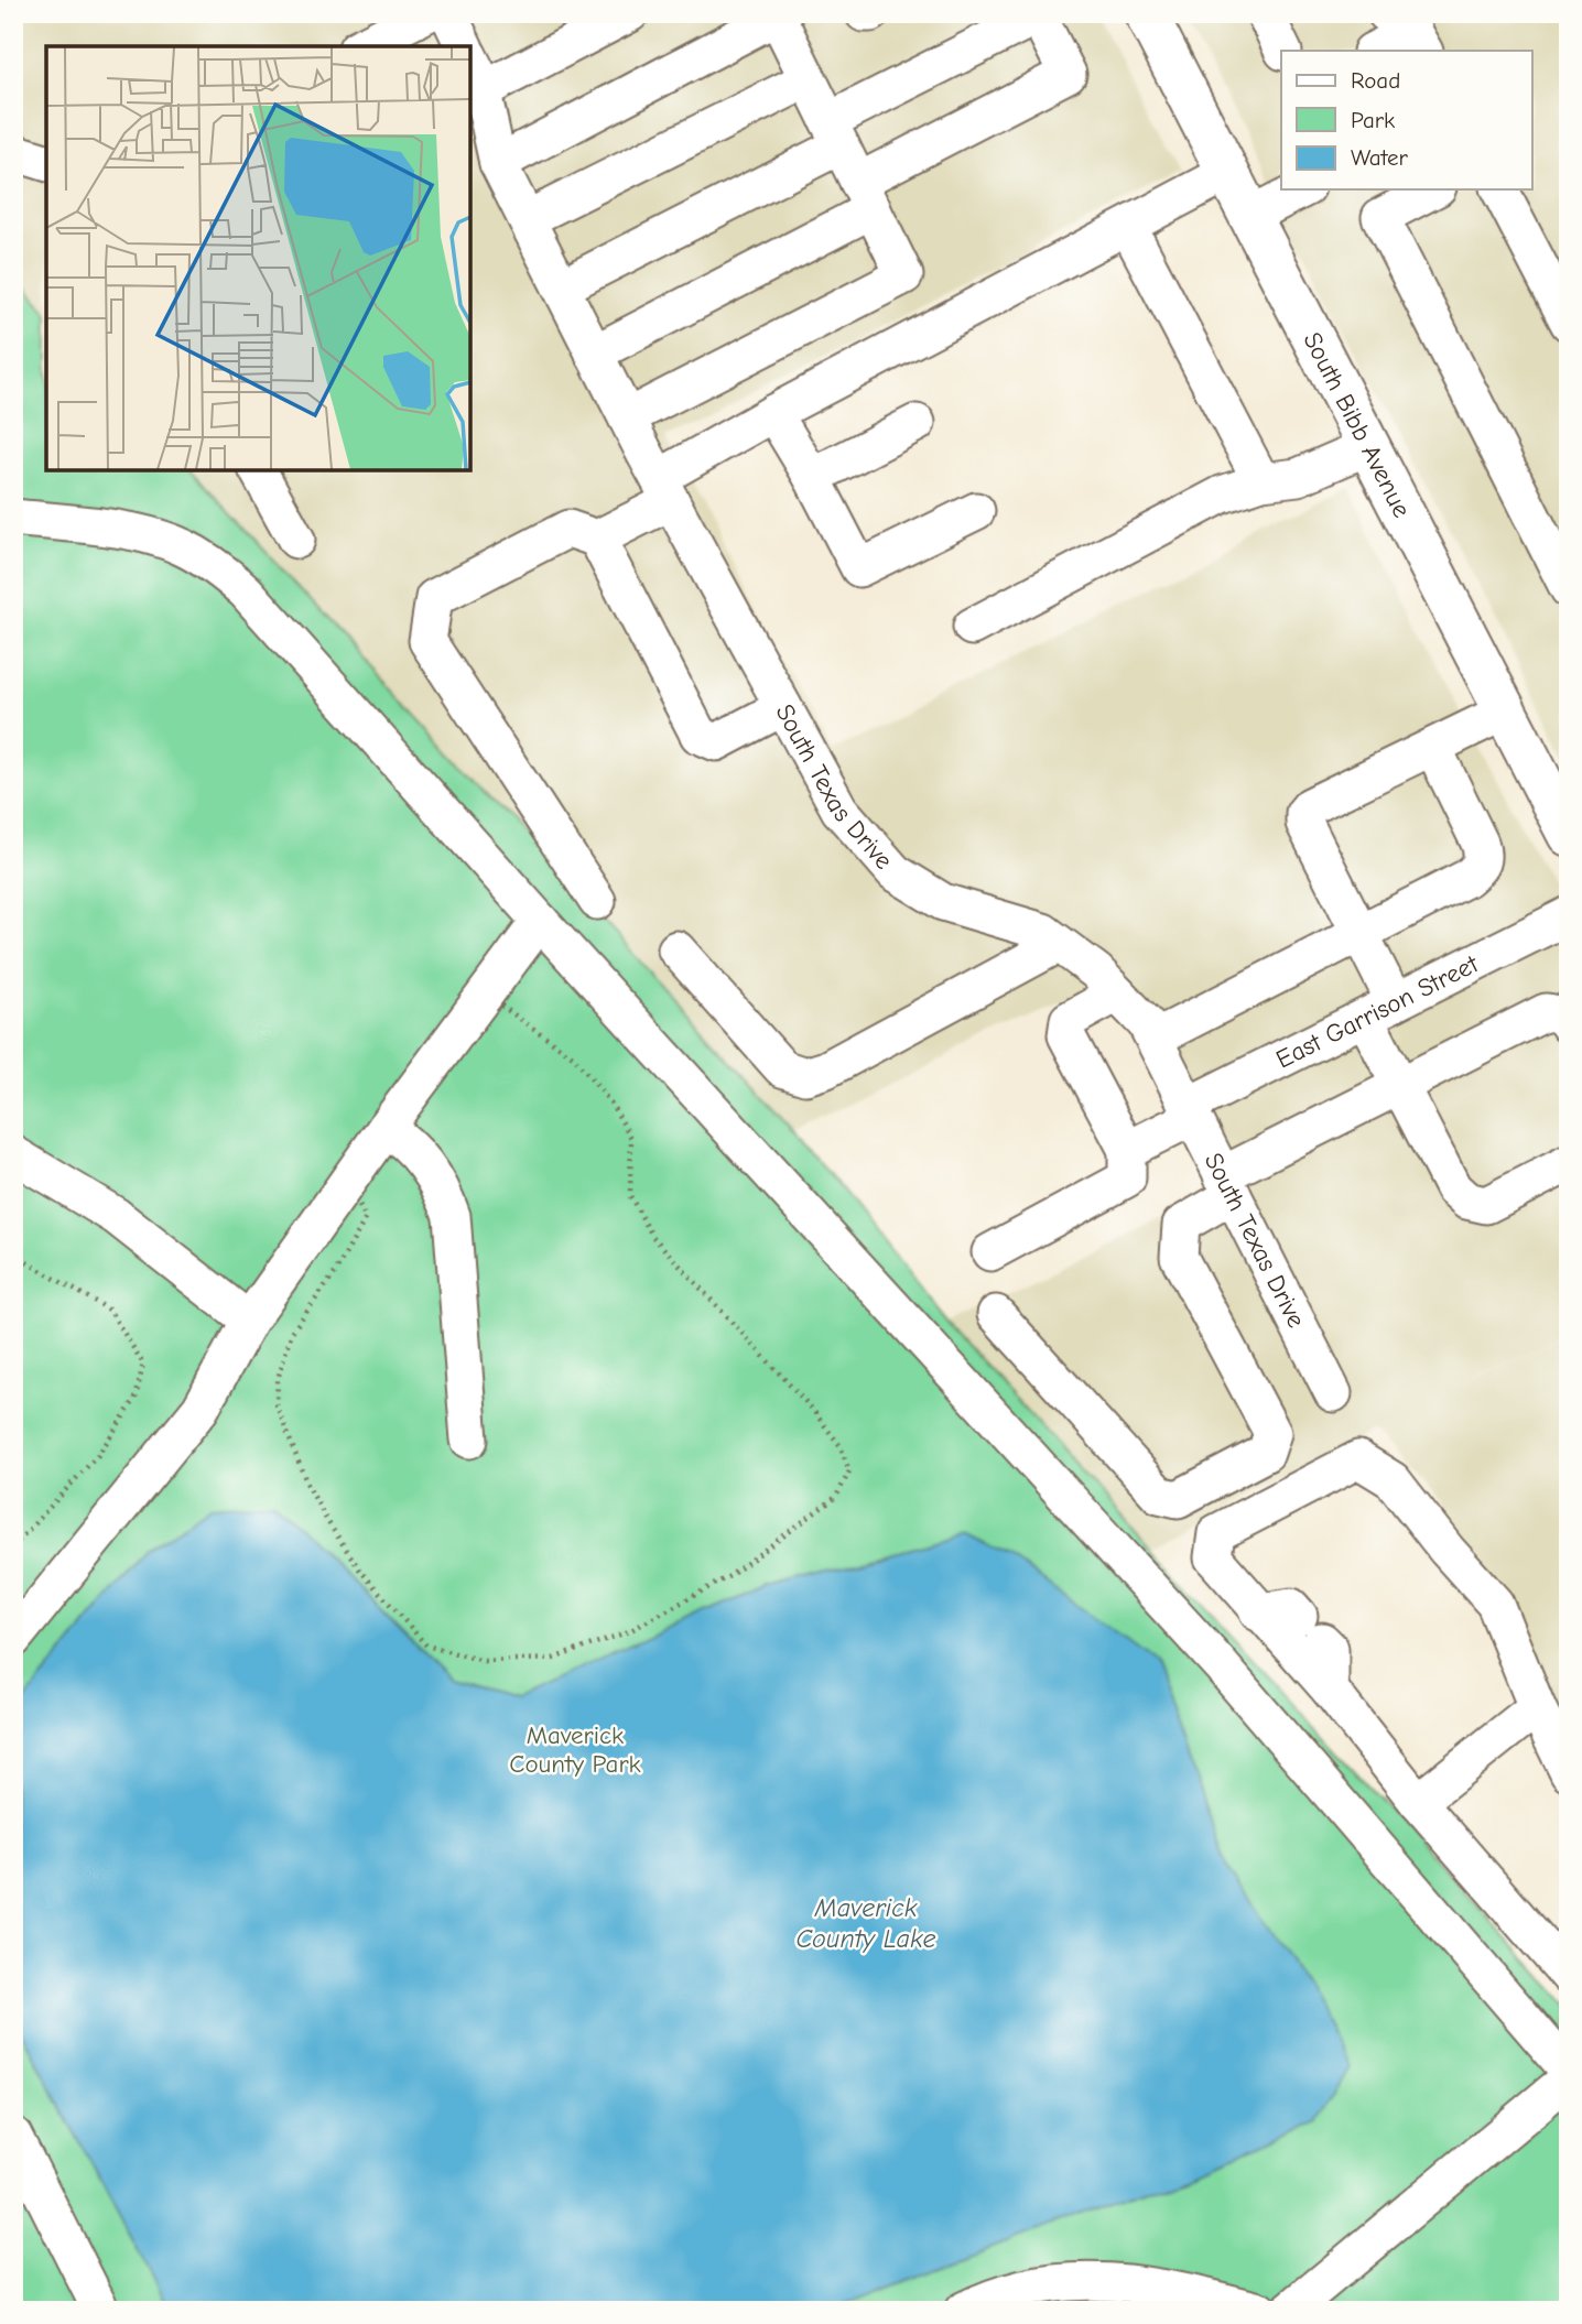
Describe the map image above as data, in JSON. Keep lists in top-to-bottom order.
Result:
{
  "streets": {
    "main road": ["South Bibb Avenue"],
    "street": ["South Texas Drive", "East Garrison Street"]
  },
  "crossings": [
    ["South Texas Drive", "East Garrison Street"]
  ],
  "water": ["Maverick County Lake"],
  "parks": ["Maverick County Park"],
  "legend": ["Road", "Park", "Water"]
}
